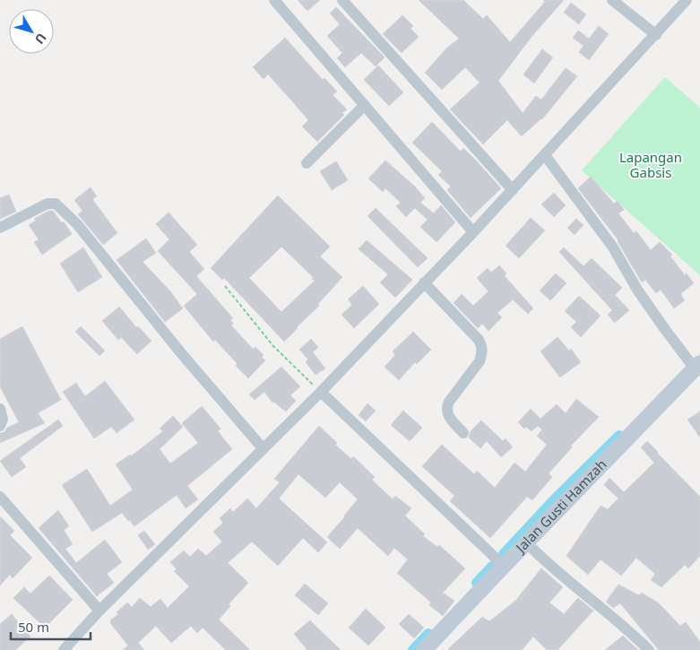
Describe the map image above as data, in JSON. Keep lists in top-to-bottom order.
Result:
{
  "streets": {
    "street": ["Jalan Gusti Hamzah"]
  },
  "parks": ["Lapangan Gabsis"],
  "scale_bar": "50 m",
  "north": "bottom right"
}
